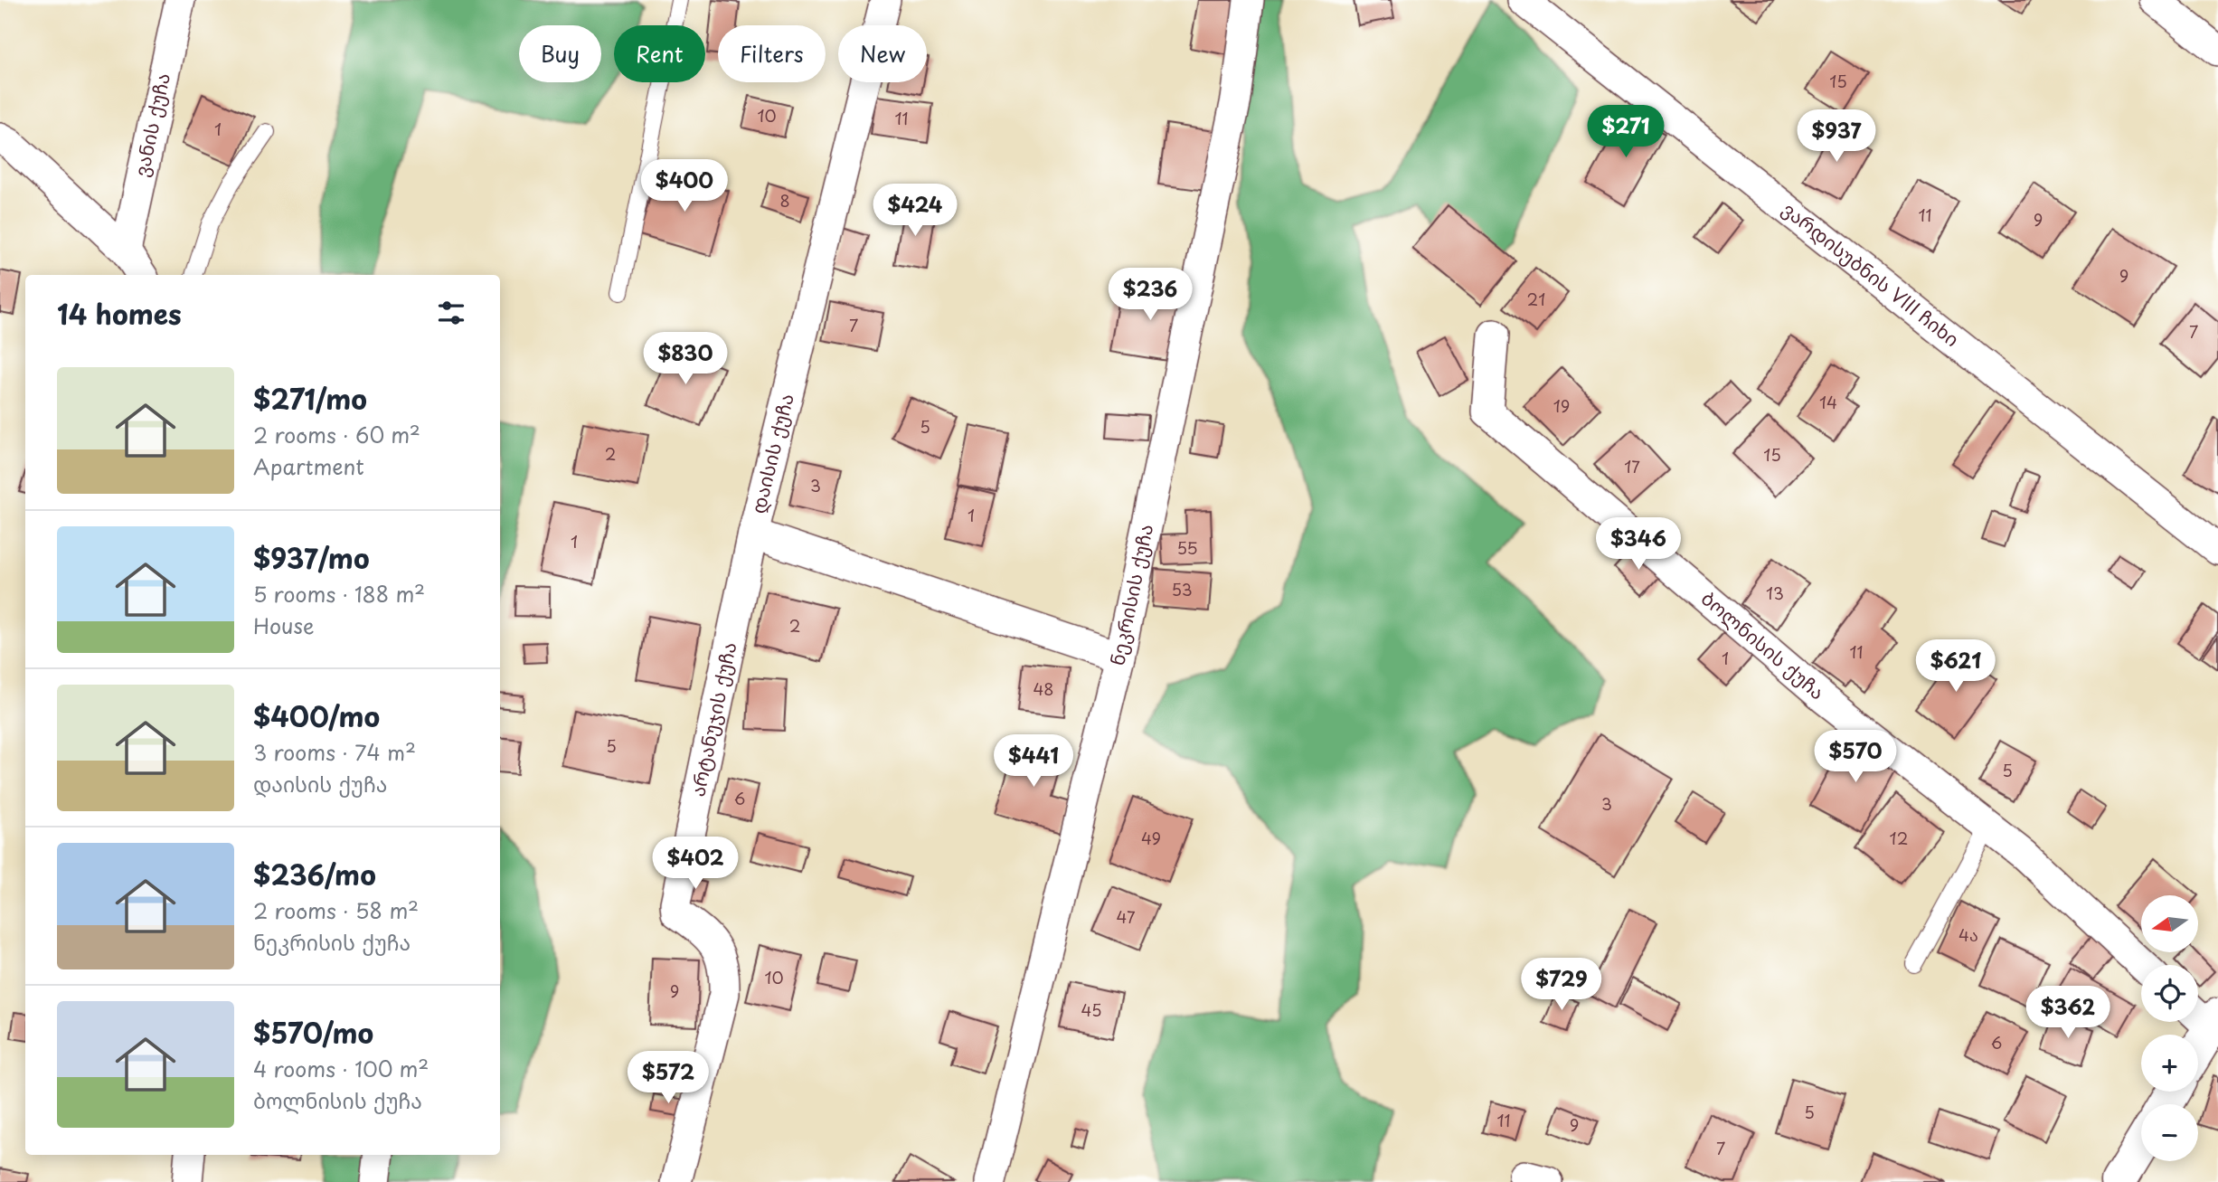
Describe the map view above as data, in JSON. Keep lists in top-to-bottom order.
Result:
{
  "streets": {
    "street": [
      "ვანის ქუჩა",
      "ვარდისუბნის VIII ჩიხი",
      "დაისის ქუჩა",
      "ნეკრისის ქუჩა",
      "ბოლნისის ქუჩა",
      "არტანუჯის ქუჩა"
    ]
  },
  "crossings": [
    ["დაისის ქუჩა", "ნეკრისის ქუჩა"],
    ["დაისის ქუჩა", "არტანუჯის ქუჩა"]
  ],
  "house_numbers": [
    "15",
    "10",
    "11",
    "1",
    "8",
    "11",
    "9",
    "9",
    "21",
    "7",
    "7",
    "14",
    "19",
    "5",
    "2",
    "15",
    "17",
    "3",
    "1",
    "1",
    "55",
    "53",
    "13",
    "2",
    "11",
    "1",
    "48",
    "5",
    "5",
    "6",
    "3",
    "49",
    "12",
    "47",
    "4ა",
    "10",
    "9",
    "45",
    "6",
    "5",
    "11",
    "9",
    "7"
  ],
  "north": "left",
  "page": {
    "chip": [
      "Buy",
      "Rent",
      "Filters",
      "New"
    ],
    "price": [
      "$271",
      "$937",
      "$400",
      "$424",
      "$236",
      "$830",
      "$346",
      "$621",
      "$570",
      "$441",
      "$402",
      "$729",
      "$362",
      "$572"
    ],
    "heading": "14 homes",
    "list": [
      {
        "name": "$271/mo",
        "note": "2 rooms · 60 m² · Apartment"
      },
      {
        "name": "$937/mo",
        "note": "5 rooms · 188 m² · House"
      },
      {
        "name": "$400/mo",
        "note": "3 rooms · 74 m² · დაისის ქუჩა"
      },
      {
        "name": "$236/mo",
        "note": "2 rooms · 58 m² · ნეკრისის ქუჩა"
      },
      {
        "name": "$570/mo",
        "note": "4 rooms · 100 m² · ბოლნისის ქუჩა"
      }
    ],
    "map_buttons": ["+", "−"]
  }
}
